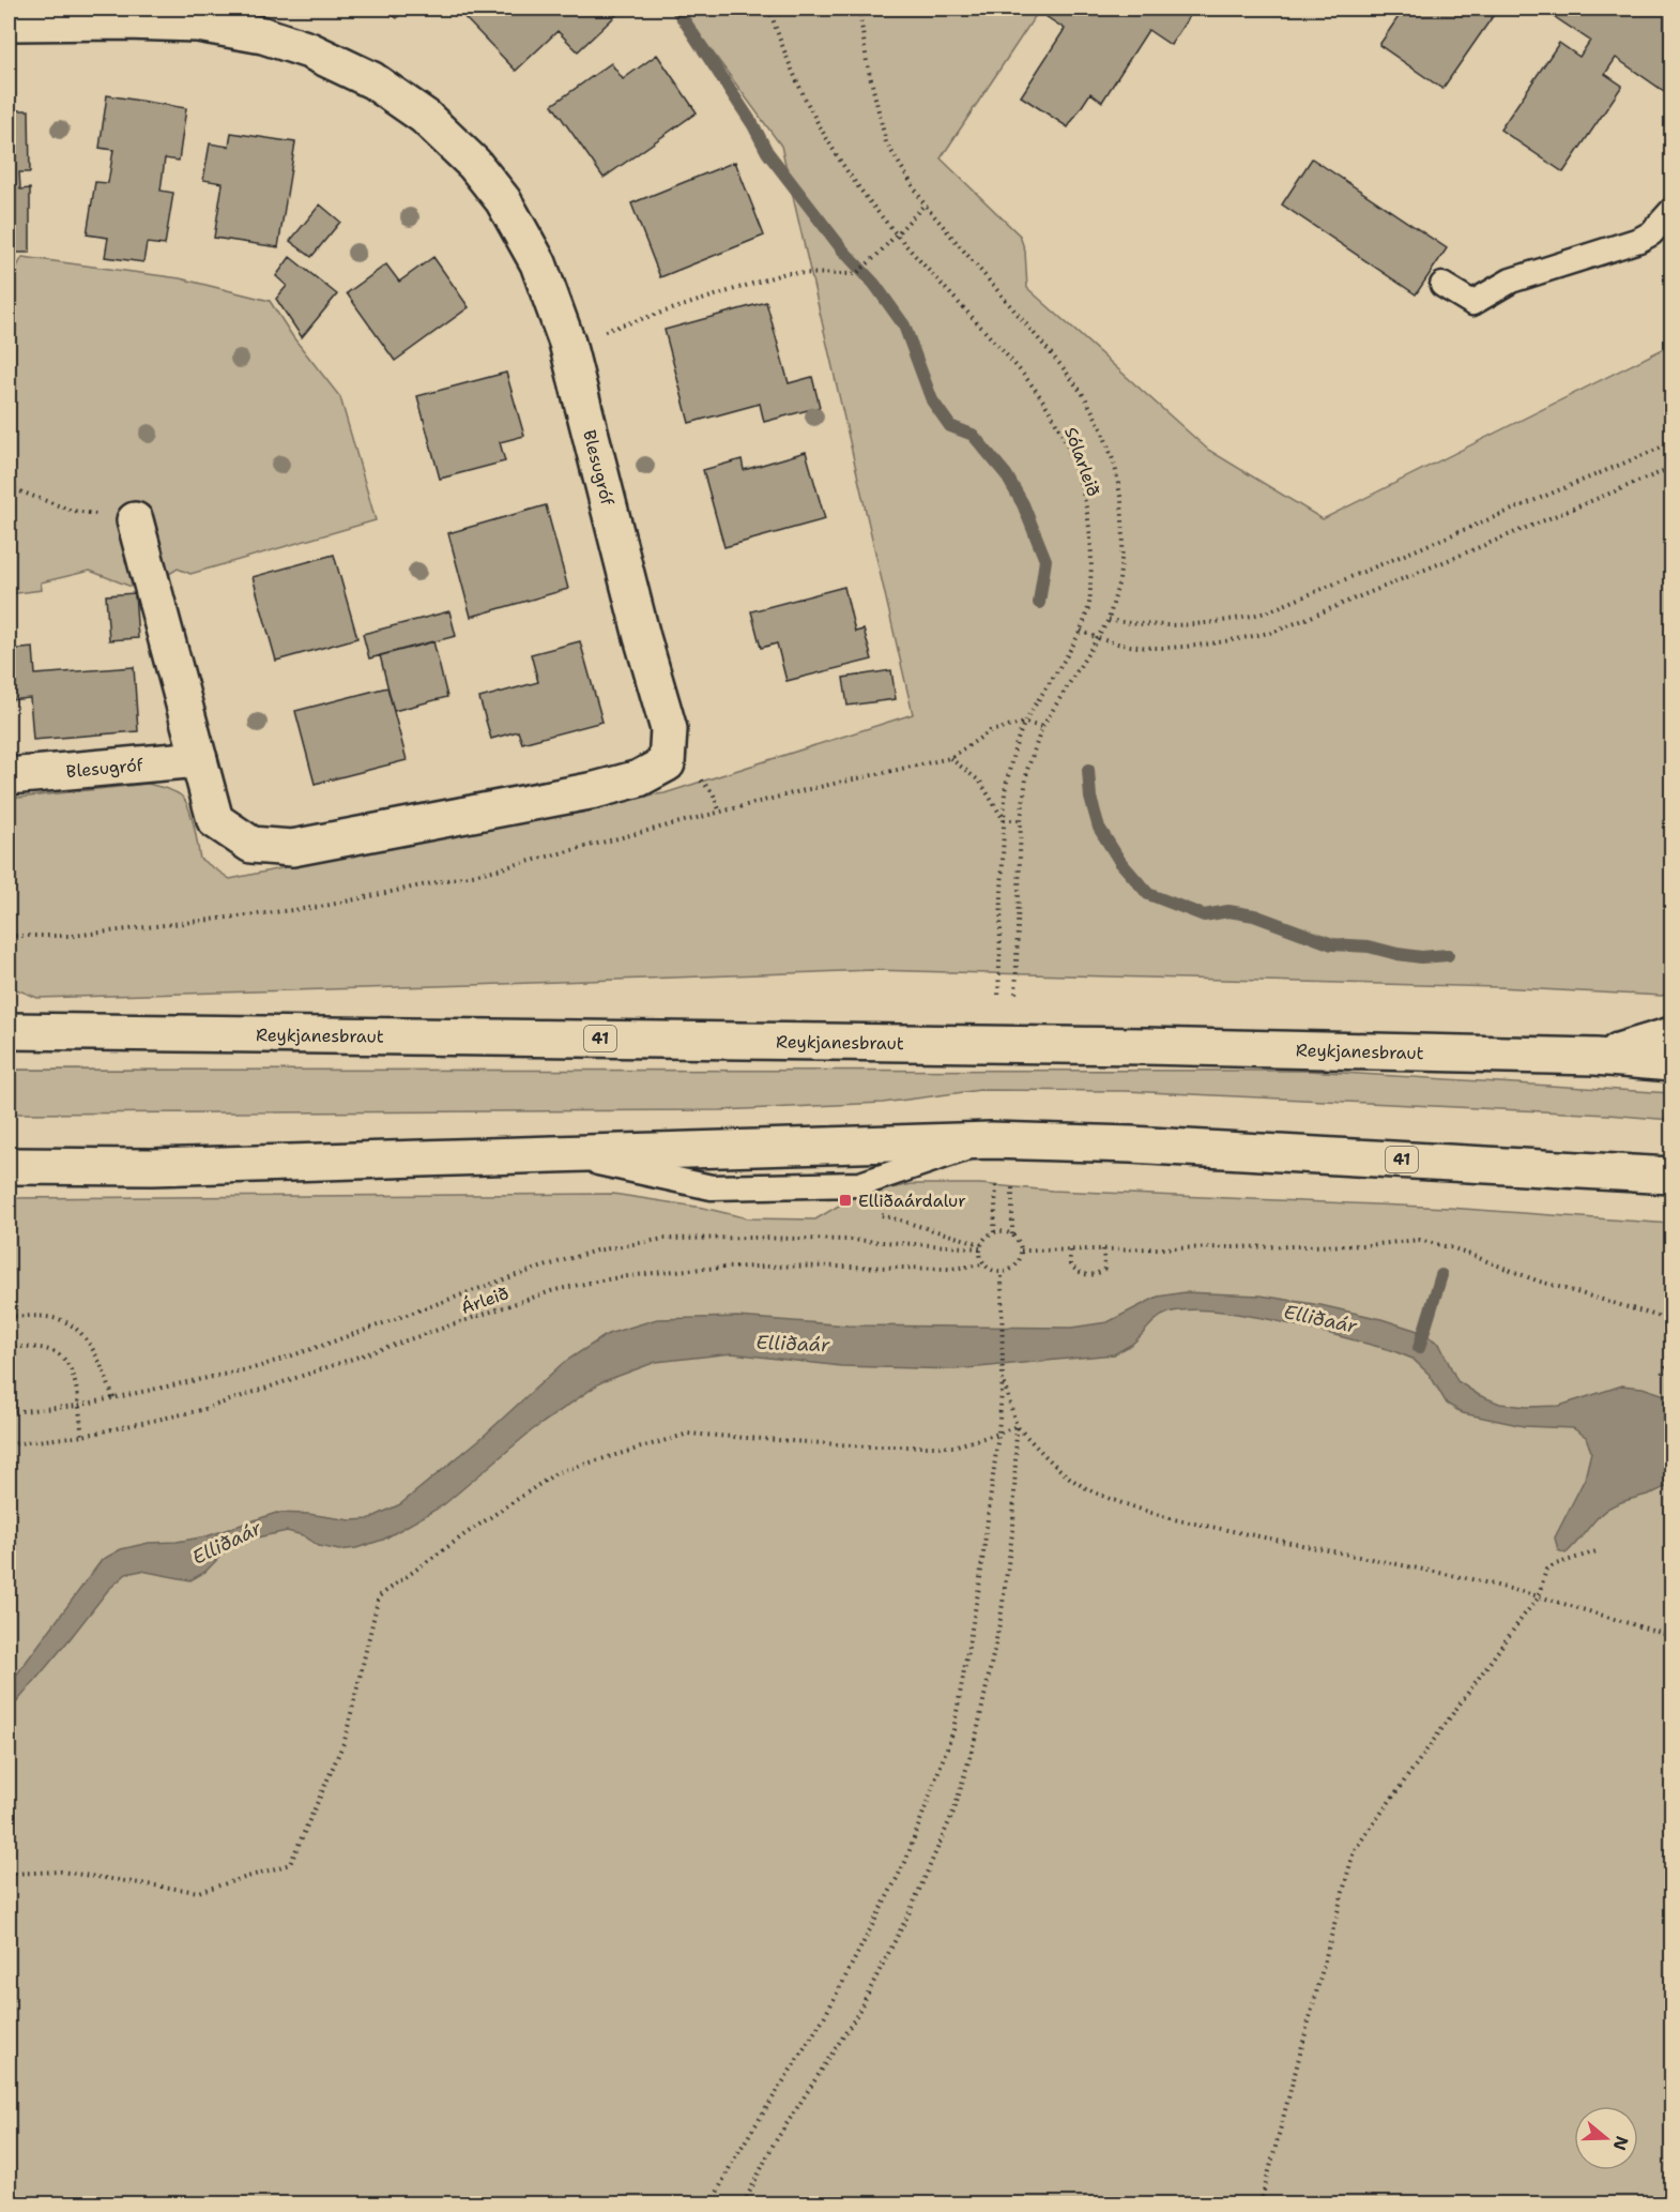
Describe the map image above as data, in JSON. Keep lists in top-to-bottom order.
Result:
{
  "streets": {
    "main road": ["Blesugróf", "Reykjanesbraut", "41"],
    "path": ["Sólarleið", "Árleið"]
  },
  "water": ["Elliðaár"],
  "places": {
    "transit": ["Elliðaárdalur"]
  },
  "north": "right"
}
